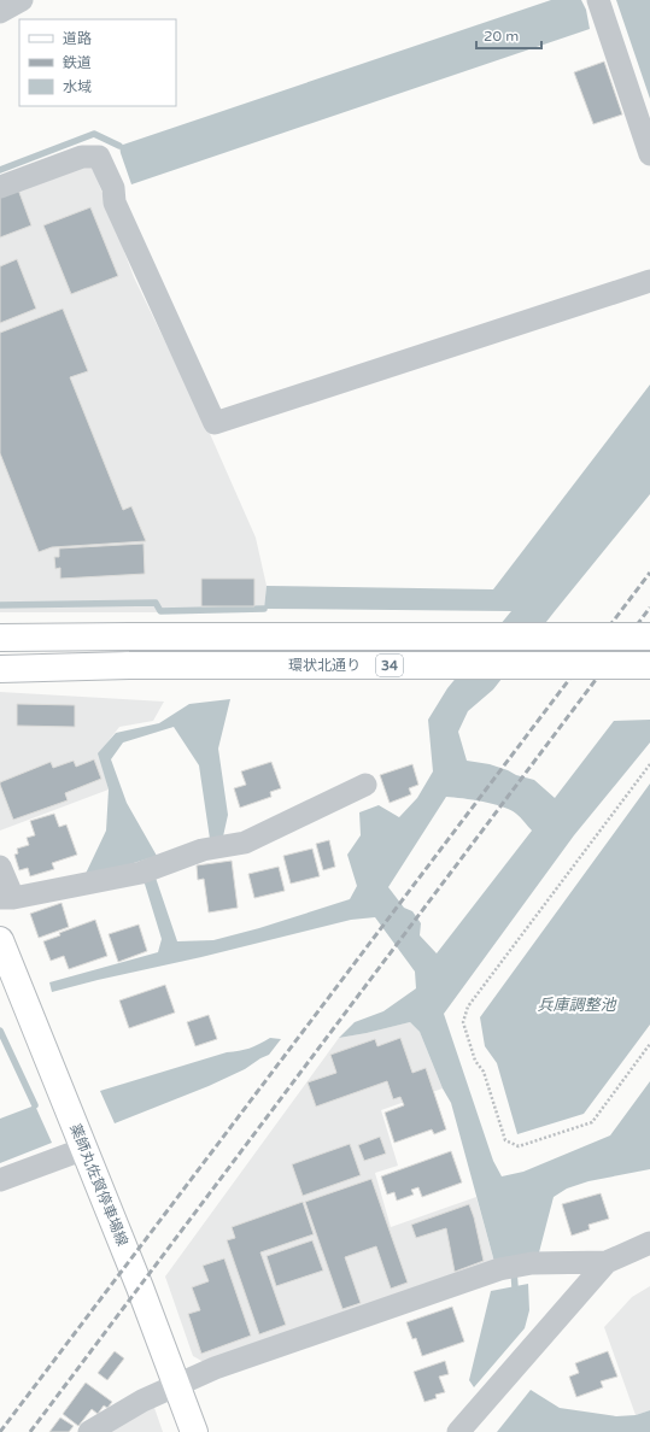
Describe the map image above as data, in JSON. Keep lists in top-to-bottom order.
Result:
{
  "streets": {
    "main road": ["環状北通り", "34", "薬師丸佐賀停車場線"]
  },
  "water": ["兵庫調整池"],
  "legend": ["道路", "鉄道", "水域"],
  "scale_bar": "20 m"
}
